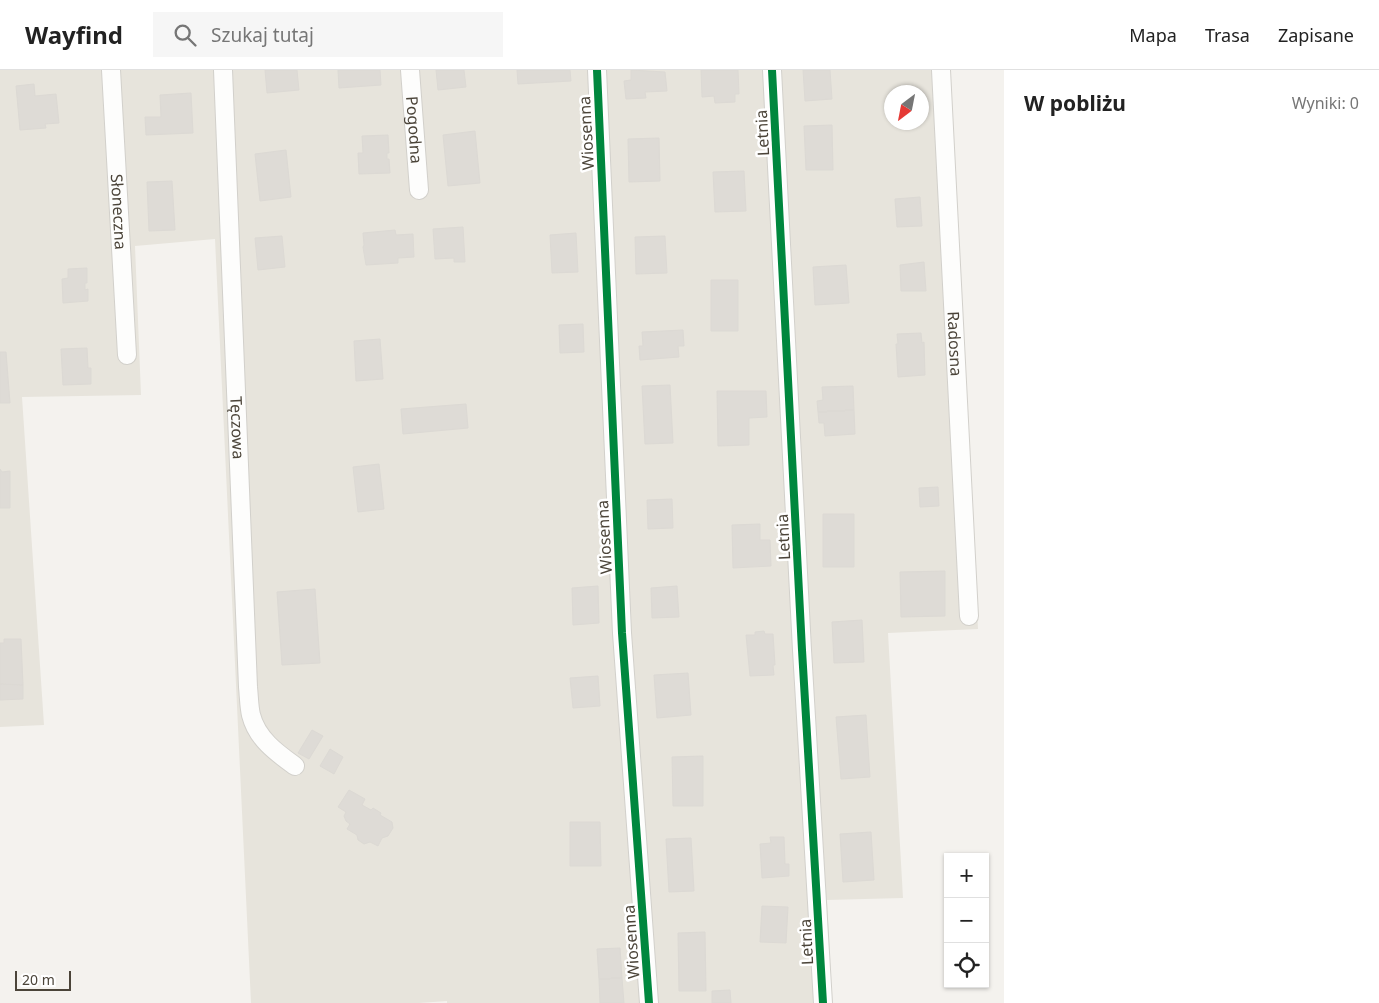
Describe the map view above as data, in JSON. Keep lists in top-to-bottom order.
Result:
{
  "streets": {
    "street": [
      "Pogodna",
      "Wiosenna",
      "Letnia",
      "Słoneczna",
      "Radosna",
      "Tęczowa"
    ]
  },
  "scale_bar": "20 m",
  "north": "bottom left",
  "page": {
    "header": "Wayfind",
    "search": "Szukaj tutaj",
    "nav": ["Mapa", "Trasa", "Zapisane"],
    "heading": ["W pobliżu", "Wyniki: 0"],
    "map_buttons": ["+", "−"],
    "scale": "20 m"
  }
}
